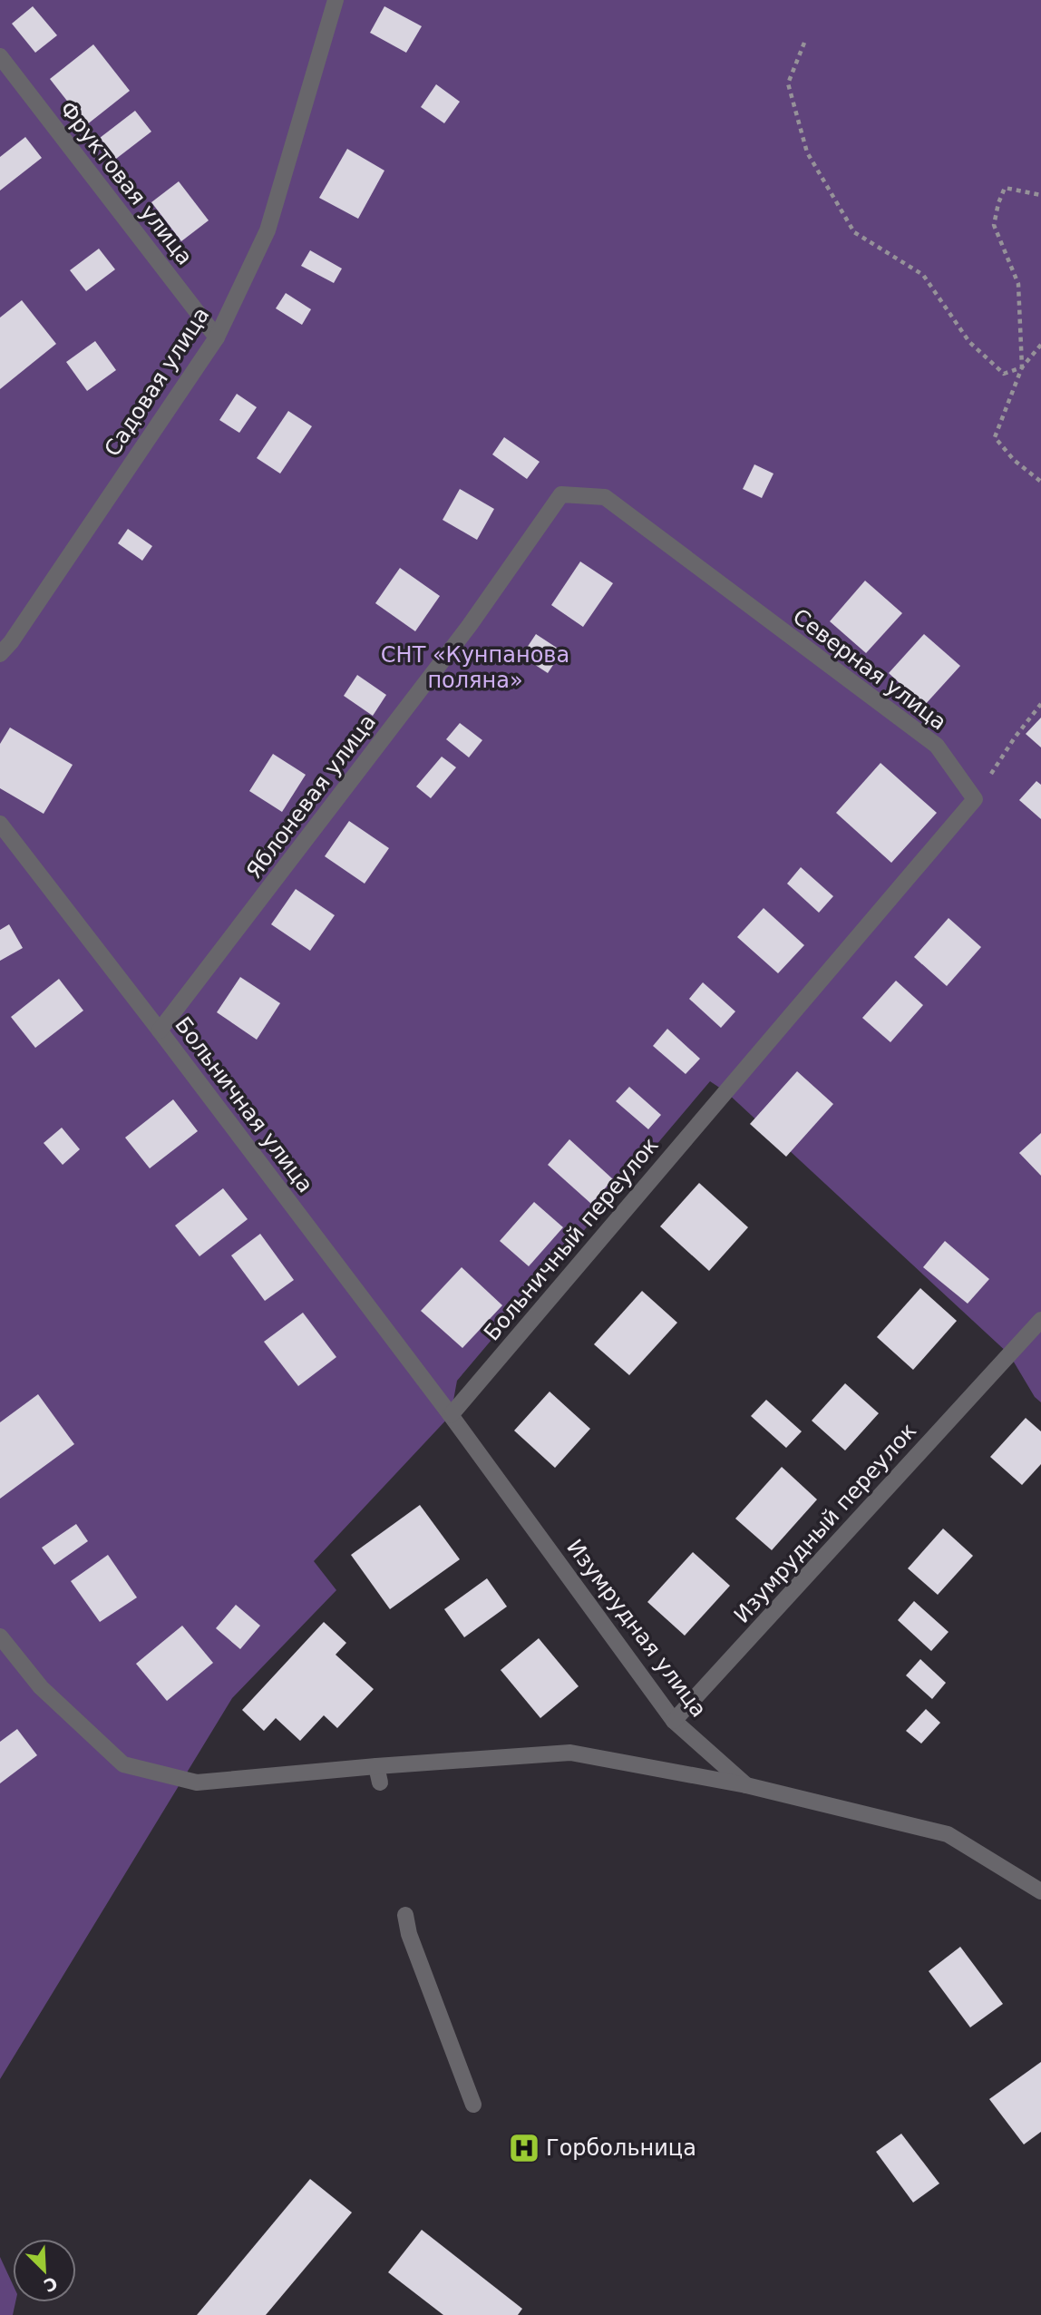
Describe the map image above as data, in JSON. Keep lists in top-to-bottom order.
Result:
{
  "streets": {
    "street": [
      "Фруктовая улица",
      "Садовая улица",
      "Северная улица",
      "Яблоневая улица",
      "Больничная улица",
      "Больничный переулок",
      "Изумрудный переулок",
      "Изумрудная улица"
    ]
  },
  "crossings": [
    ["Фруктовая улица", "Садовая улица"],
    ["Северная улица", "Яблоневая улица"],
    ["Северная улица", "Больничный переулок"],
    ["Яблоневая улица", "Больничная улица"],
    ["Больничная улица", "Больничный переулок"],
    ["Больничная улица", "Изумрудная улица"],
    ["Больничный переулок", "Изумрудная улица"],
    ["Изумрудный переулок", "Изумрудная улица"]
  ],
  "parks": ["СНТ «Кунпанова поляна»"],
  "places": {
    "hospital": ["Горбольница"]
  },
  "north": "bottom right"
}
